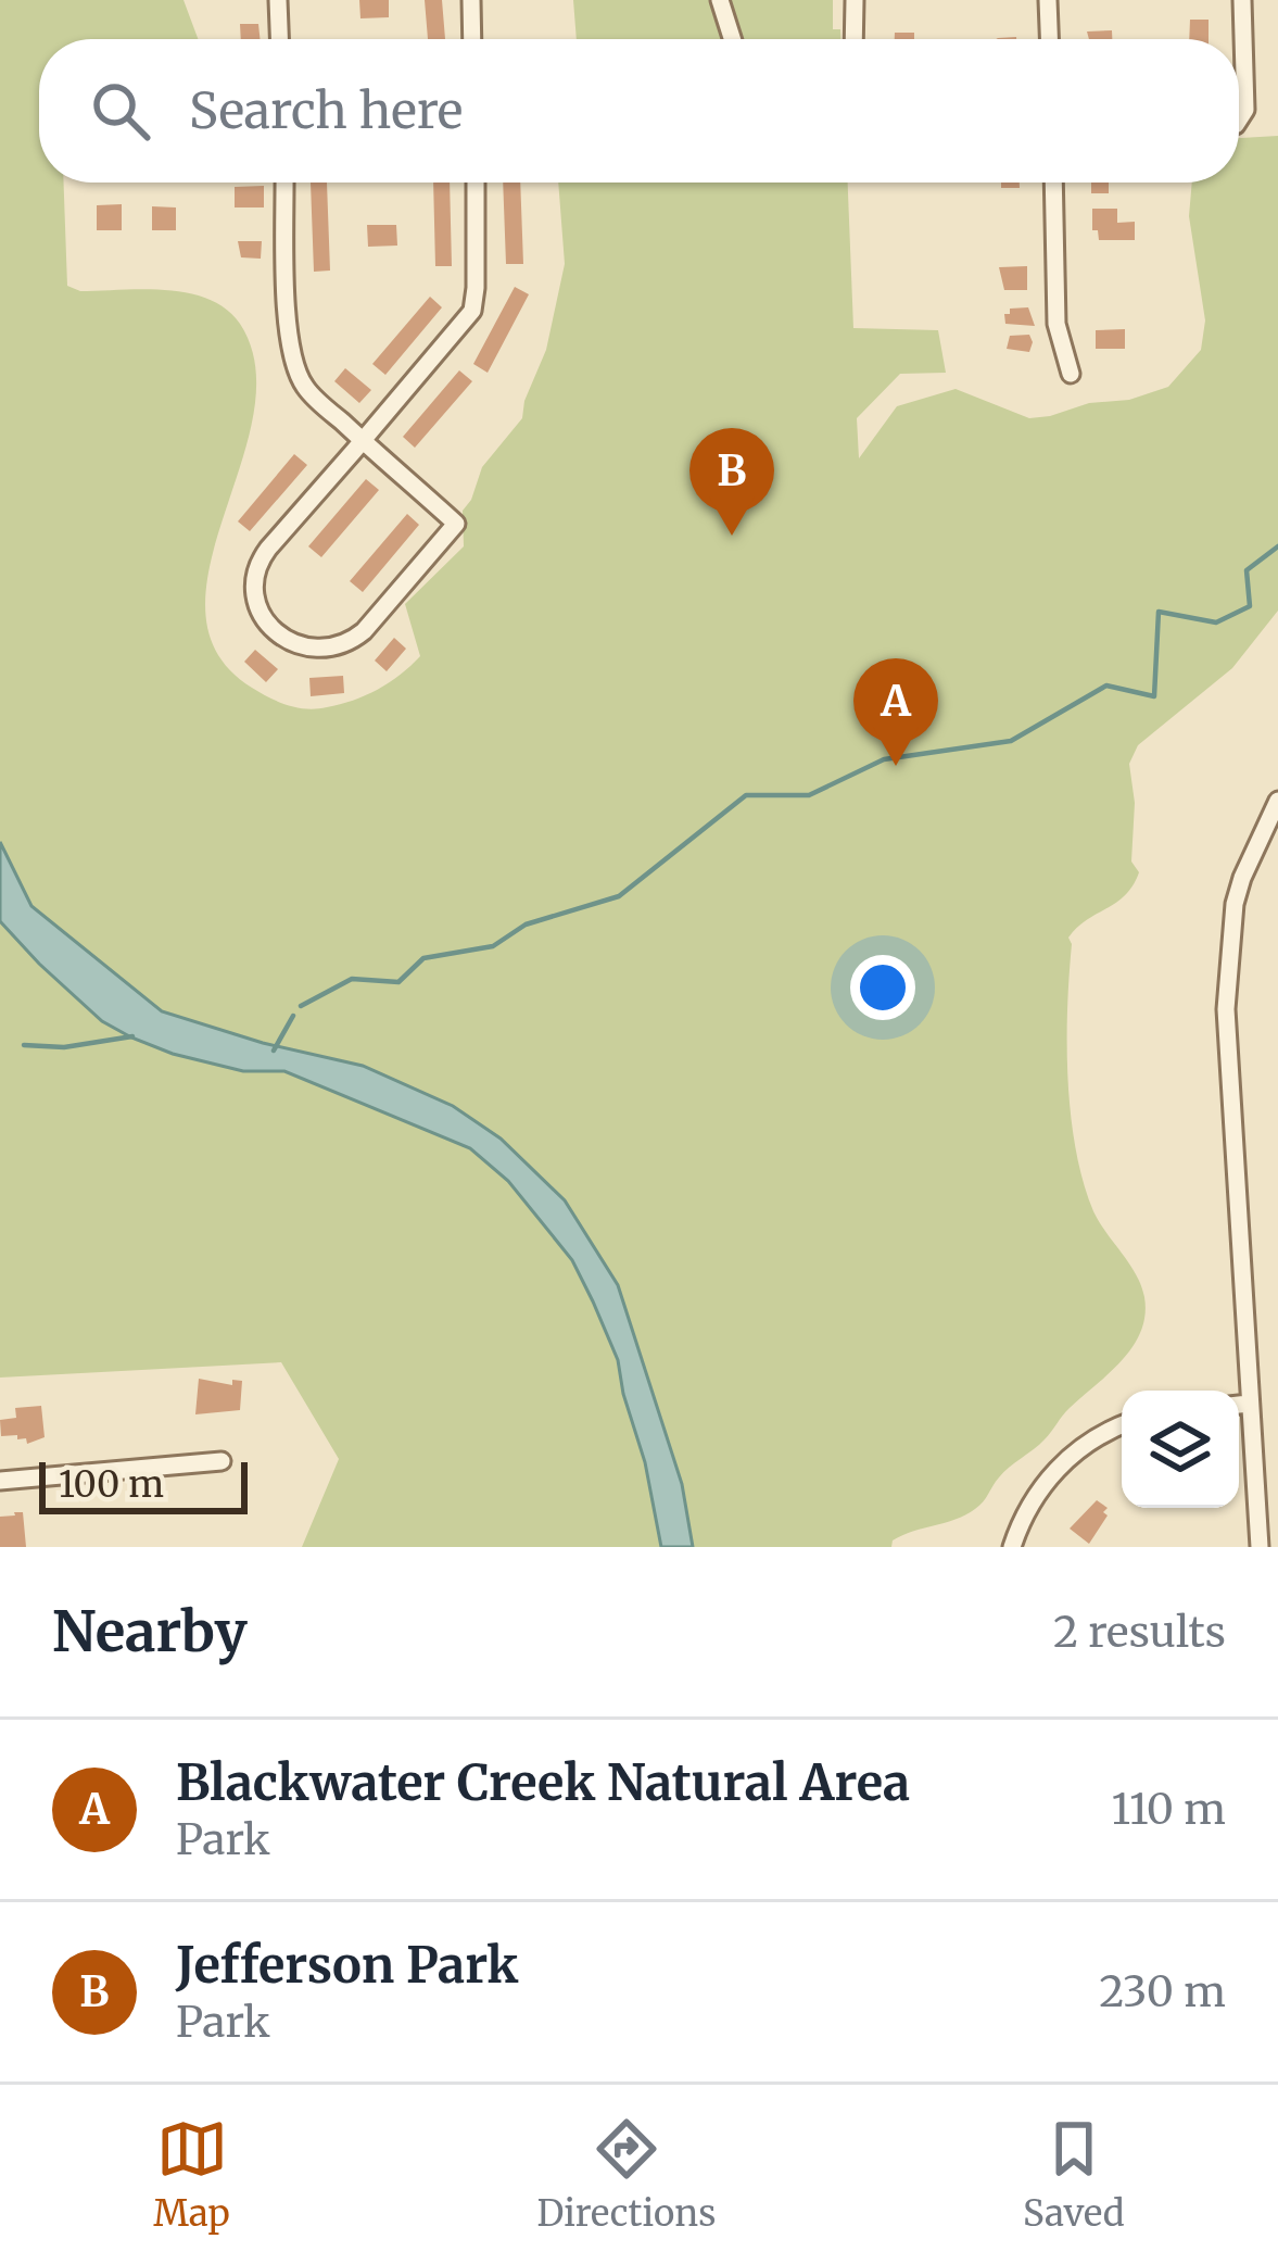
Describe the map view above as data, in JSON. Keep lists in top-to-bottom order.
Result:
{
  "scale_bar": "100 m",
  "page": {
    "search": "Search here",
    "pins": ["B", "A"],
    "scale": "100 m",
    "heading": ["Nearby", "2 results"],
    "list": [
      {
        "mark": "A",
        "name": "Blackwater Creek Natural Area",
        "note": "Park",
        "value": "110 m"
      },
      {
        "mark": "B",
        "name": "Jefferson Park",
        "note": "Park",
        "value": "230 m"
      }
    ],
    "nav": ["Map", "Directions", "Saved"]
  }
}
